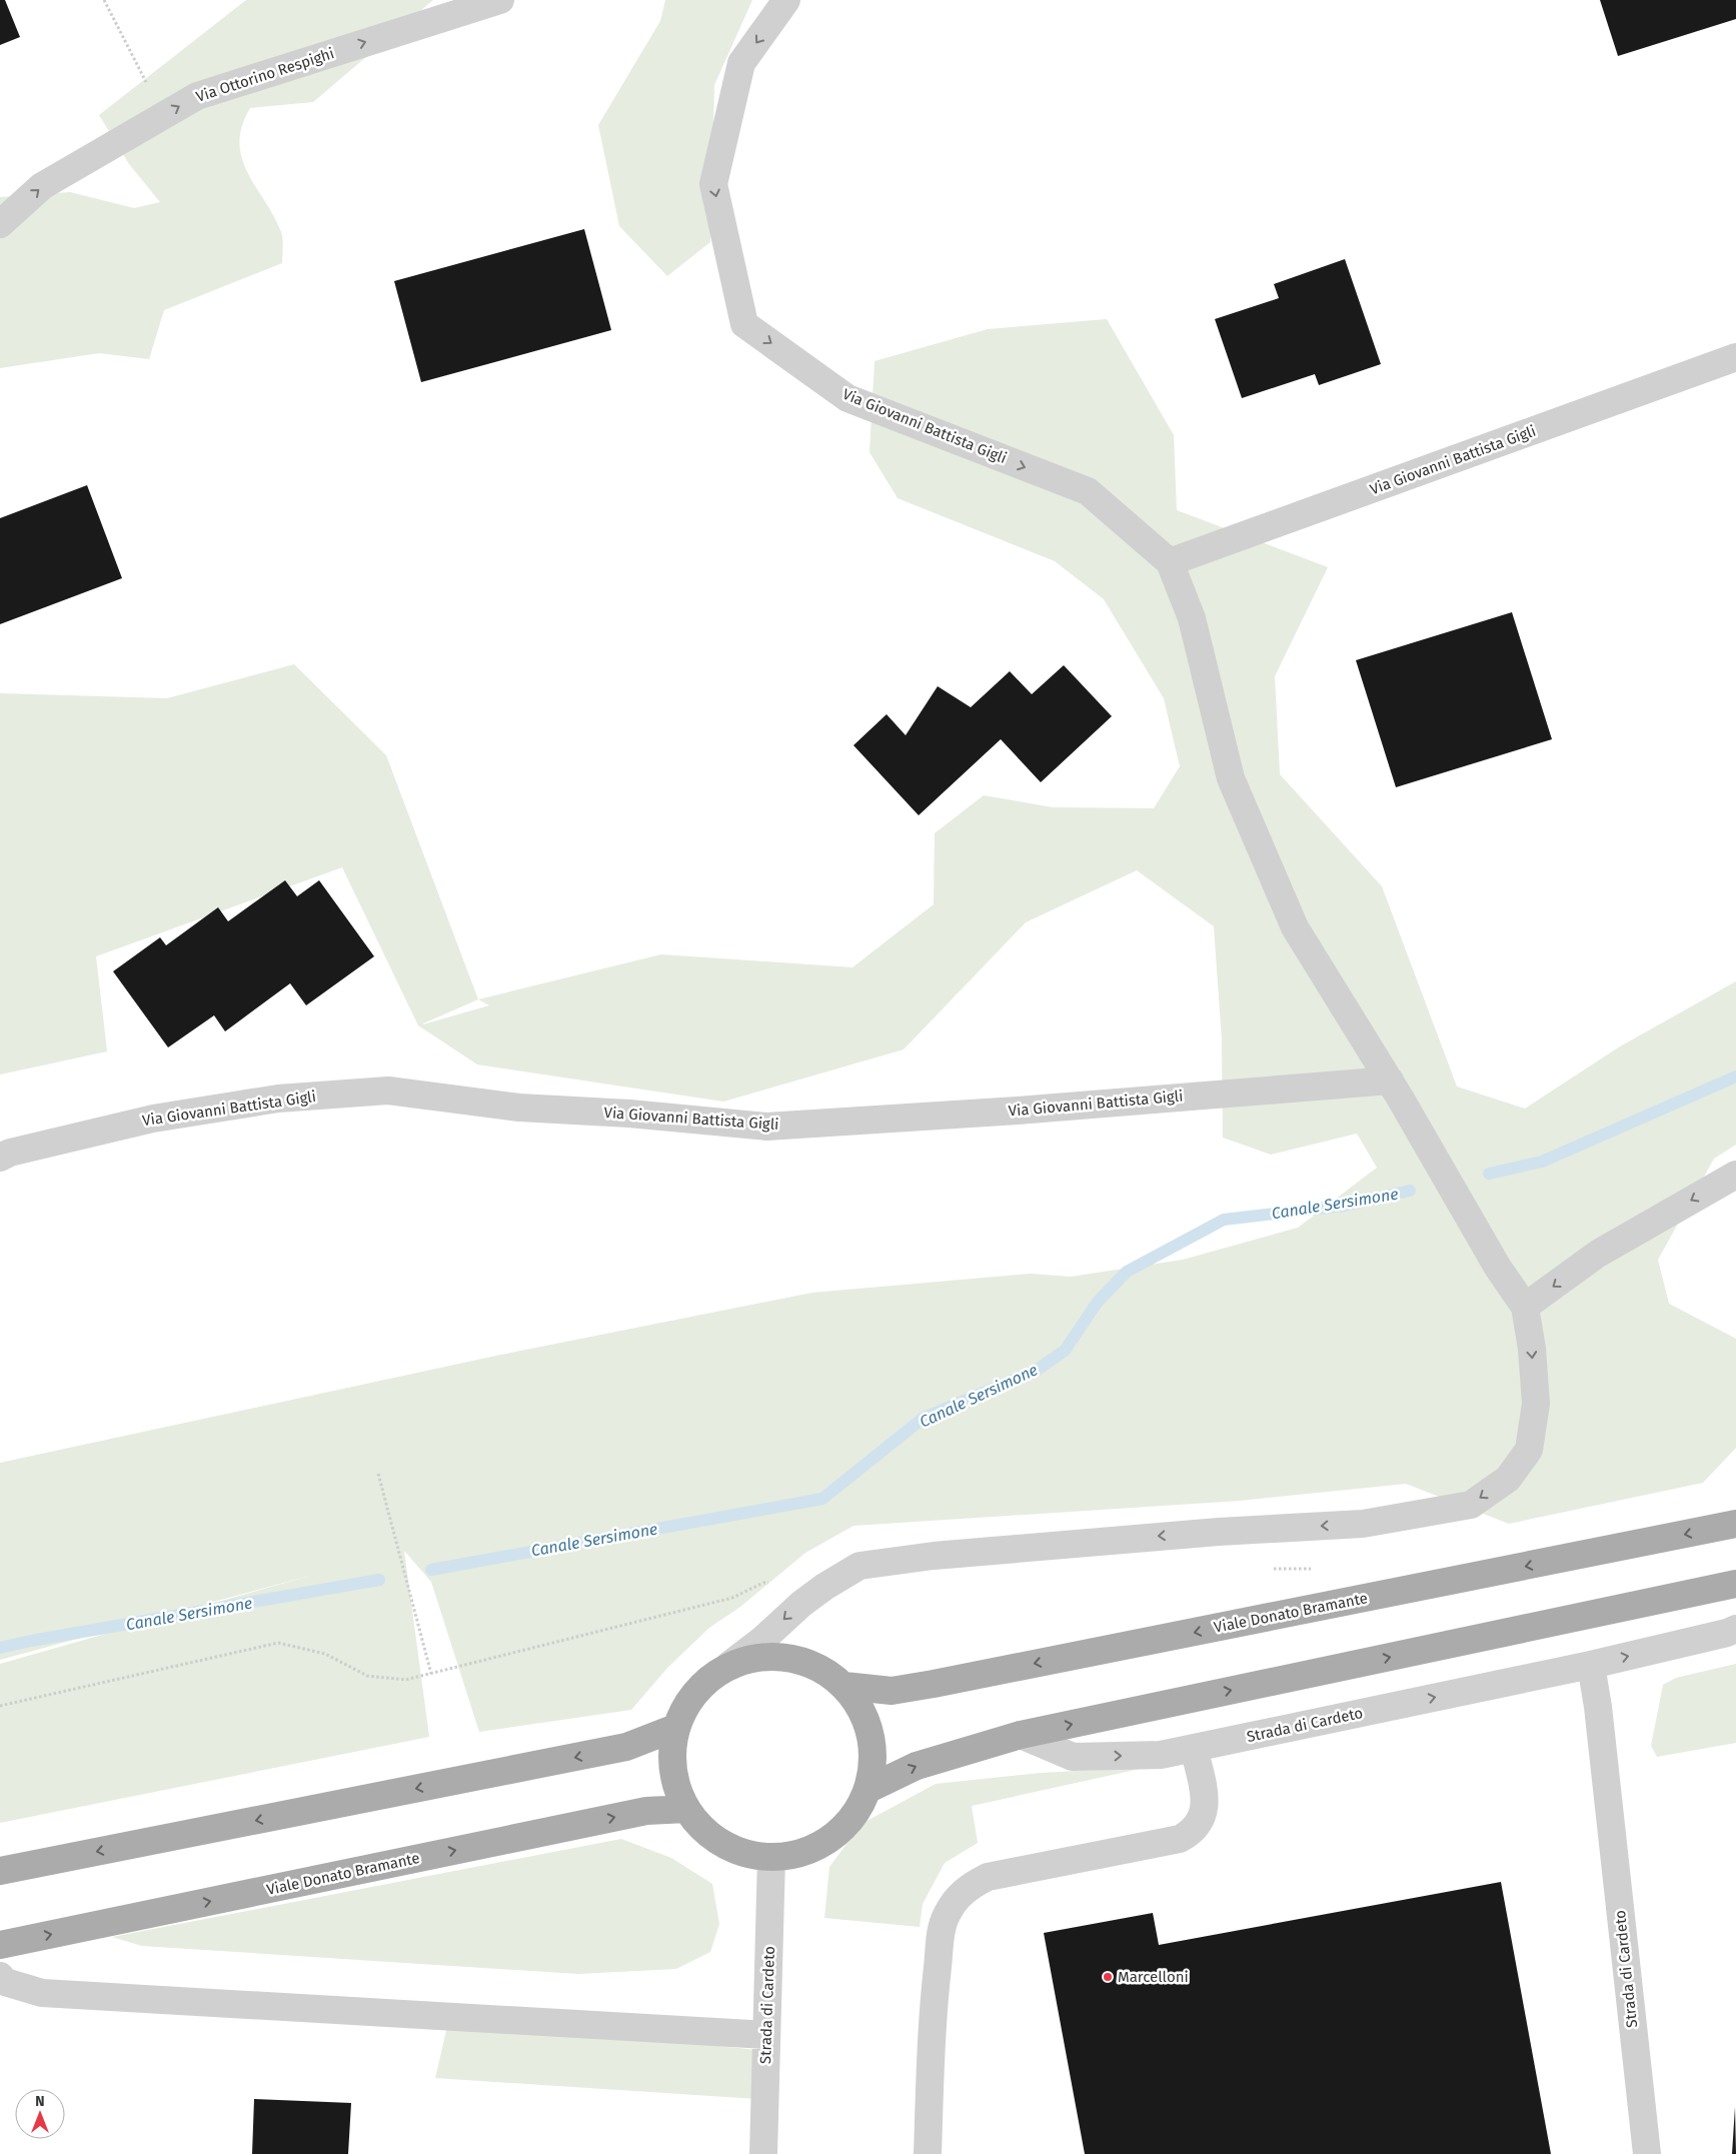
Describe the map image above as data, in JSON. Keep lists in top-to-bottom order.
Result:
{
  "streets": {
    "main road": ["Viale Donato Bramante"],
    "street": ["Via Ottorino Respighi", "Via Giovanni Battista Gigli", "Strada di Cardeto"]
  },
  "one_way": ["Via Ottorino Respighi", "Strada di Cardeto"],
  "water": ["Canale Sersimone"],
  "places": ["Marcelloni"],
  "north": "top"
}
